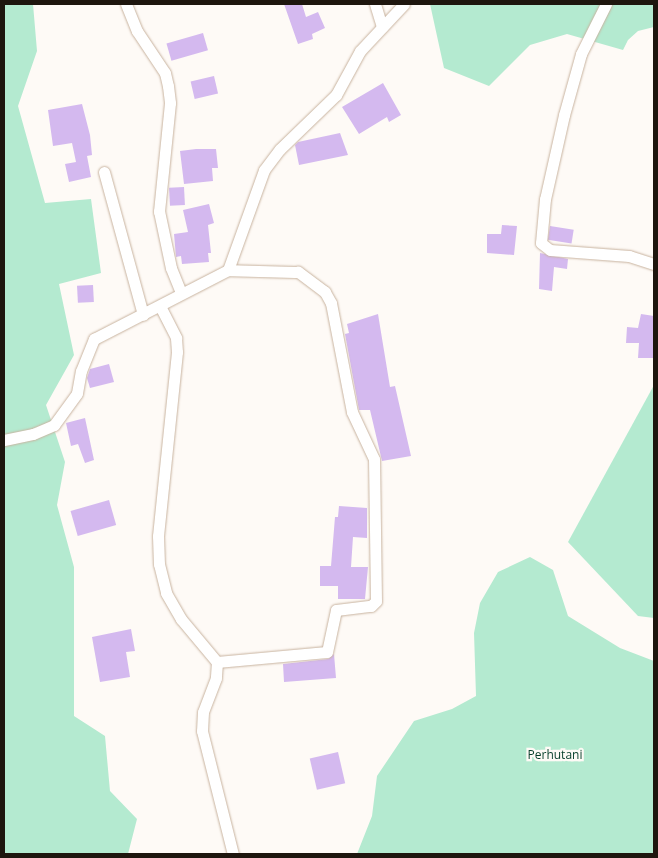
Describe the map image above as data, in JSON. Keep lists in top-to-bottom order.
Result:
{
  "parks": ["Perhutani"]
}
